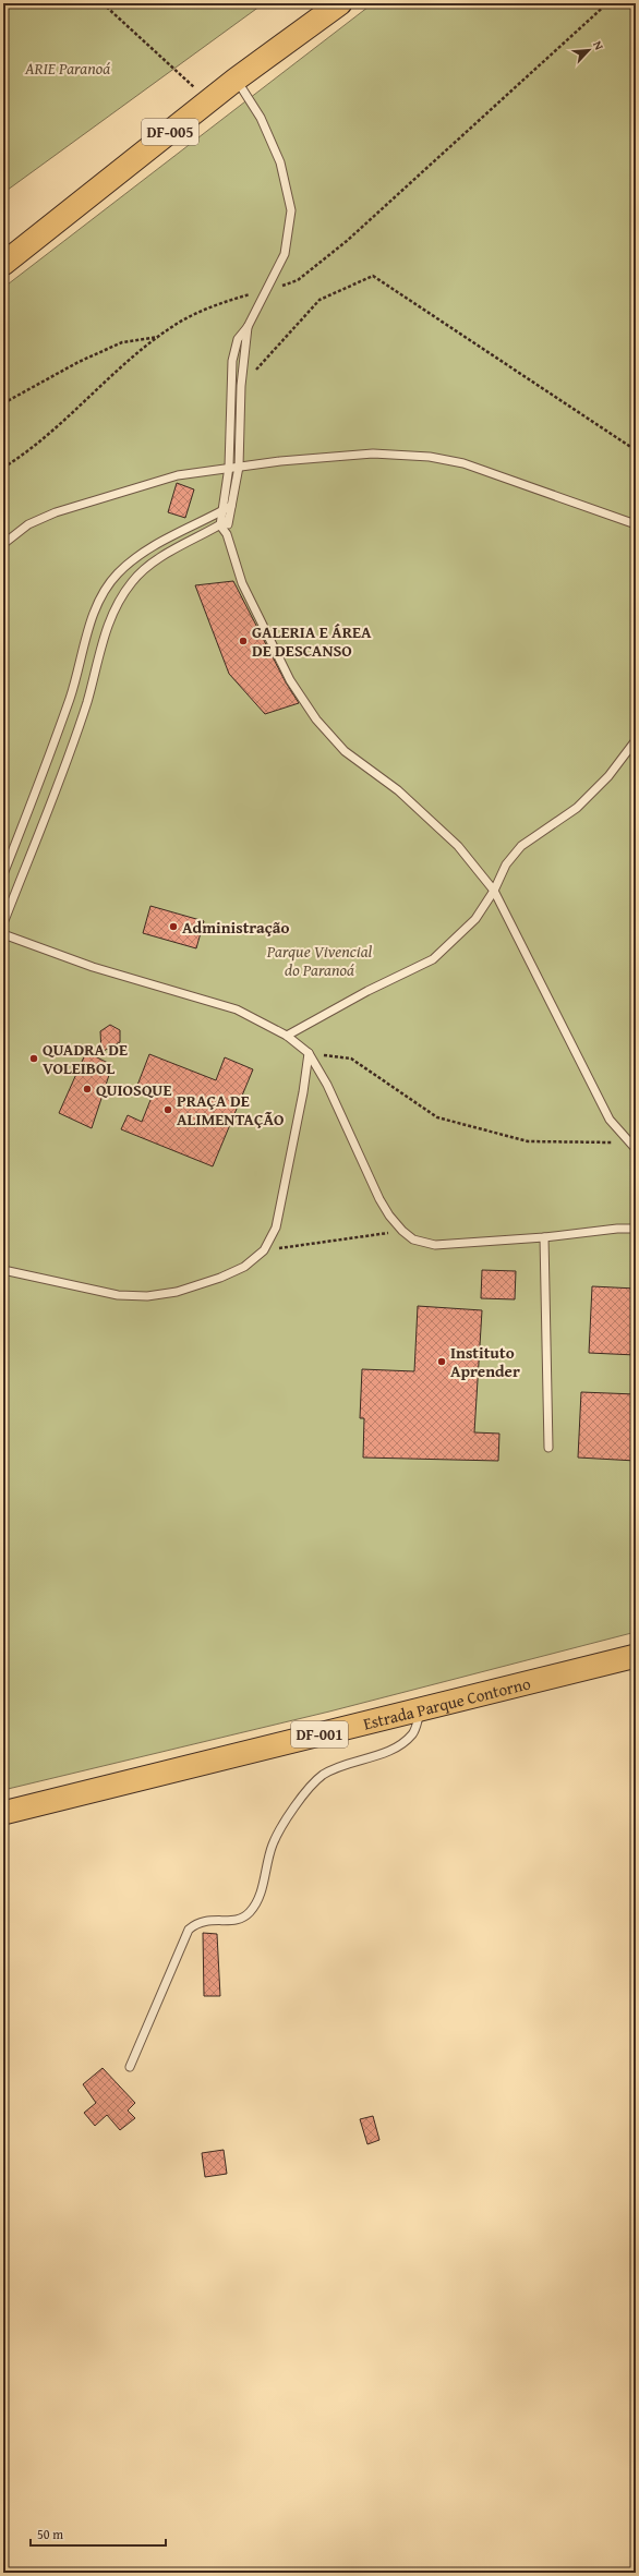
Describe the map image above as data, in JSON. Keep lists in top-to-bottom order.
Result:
{
  "streets": {
    "main road": ["DF-005", "Estrada Parque Contorno", "DF-001"]
  },
  "parks": ["ARIE Paranoá", "Parque Vivencial do Paranoá"],
  "places": [
    "GALERIA E ÁREA DE DESCANSO",
    "Administração",
    "QUADRA DE VOLEIBOL",
    "QUIOSQUE",
    "PRAÇA DE ALIMENTAÇÃO",
    "Instituto Aprender"
  ],
  "scale_bar": "50 m",
  "north": "top right"
}
